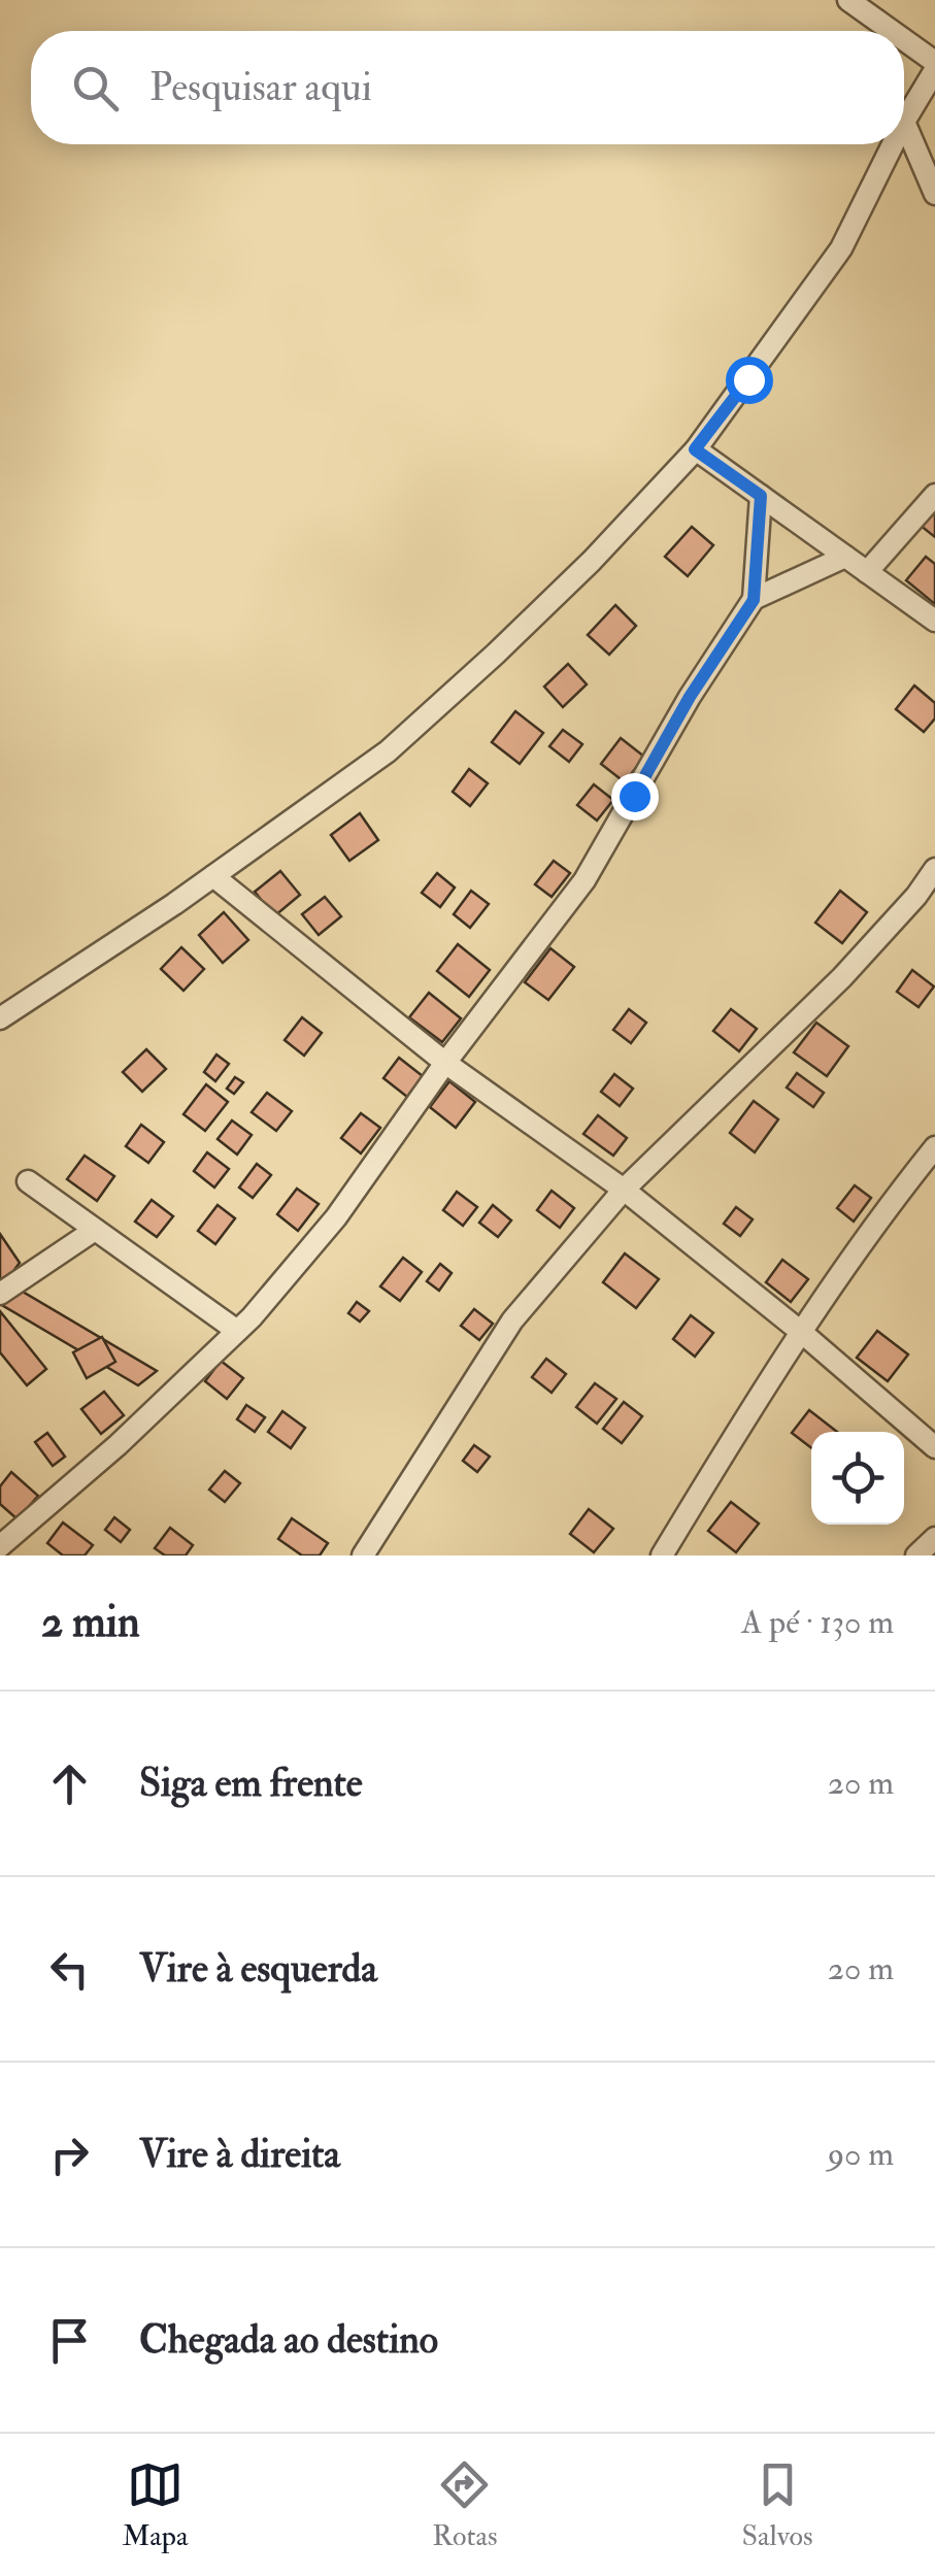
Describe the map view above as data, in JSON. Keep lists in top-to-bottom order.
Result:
{
  "page": {
    "search": "Pesquisar aqui",
    "heading": ["2 min", "A pé · 130 m"],
    "list": [
      ["Siga em frente", "20 m"],
      ["Vire à esquerda", "20 m"],
      ["Vire à direita", "90 m"],
      "Chegada ao destino"
    ],
    "nav": ["Mapa", "Rotas", "Salvos"]
  }
}
